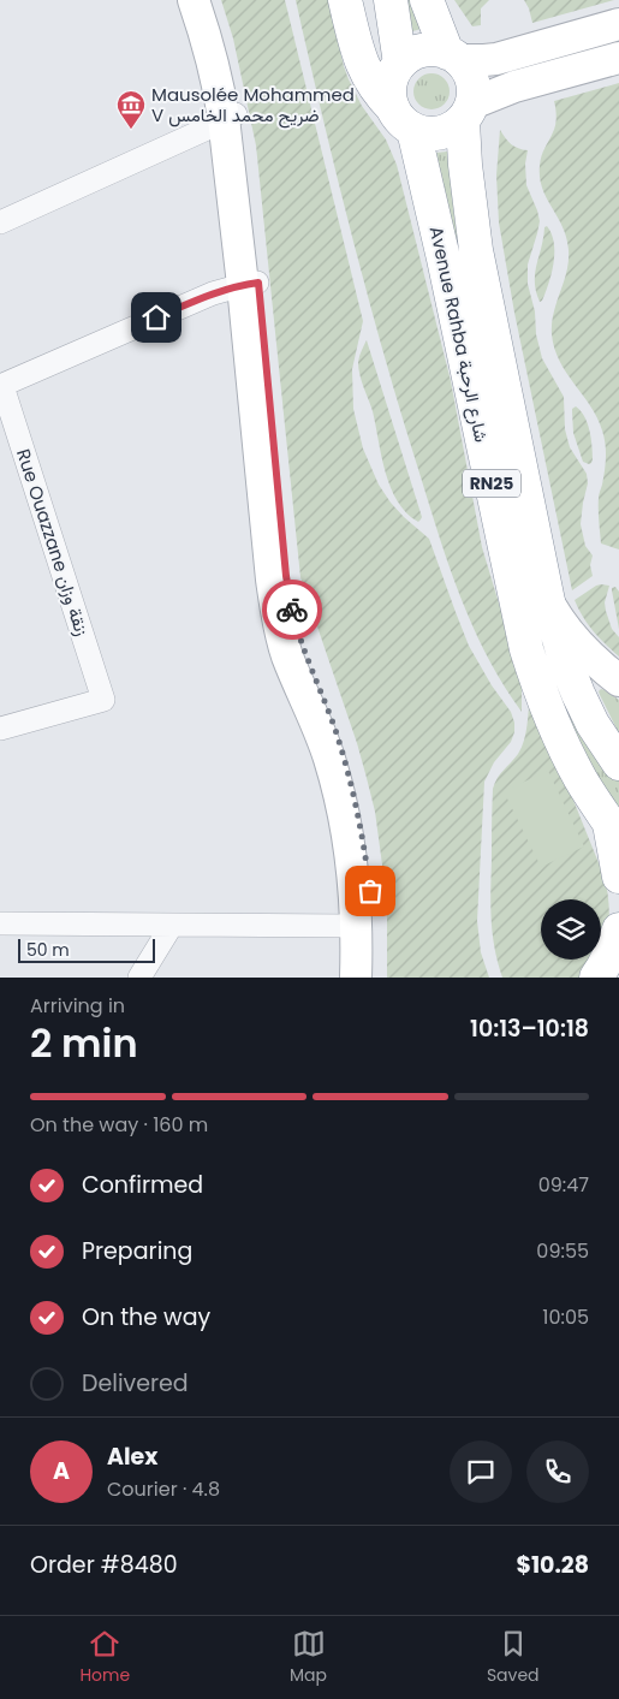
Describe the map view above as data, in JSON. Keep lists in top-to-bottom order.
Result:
{
  "streets": {
    "highway": ["Avenue Rahba شارع الرحبة", "RN25"],
    "street": ["Rue Ouazzane زنقة وزان"]
  },
  "crossings": [
    ["Avenue Rahba شارع الرحبة", "RN25"]
  ],
  "places": {
    "museum": ["Mausolée Mohammed V ضريح محمد الخامس"]
  },
  "scale_bar": "50 m",
  "page": {
    "scale": "50 m",
    "heading": ["2 min", "Arriving in", "10:13–10:18"],
    "panel": [
      "Alex",
      "Courier · 4.8",
      "Order #8480",
      "$10.28"
    ],
    "bar": "On the way · 160 m",
    "list": [
      ["Confirmed", "09:47"],
      ["Preparing", "09:55"],
      ["On the way", "10:05"],
      "Delivered"
    ],
    "round": "A",
    "tabs": ["Home", "Map", "Saved"]
  }
}
